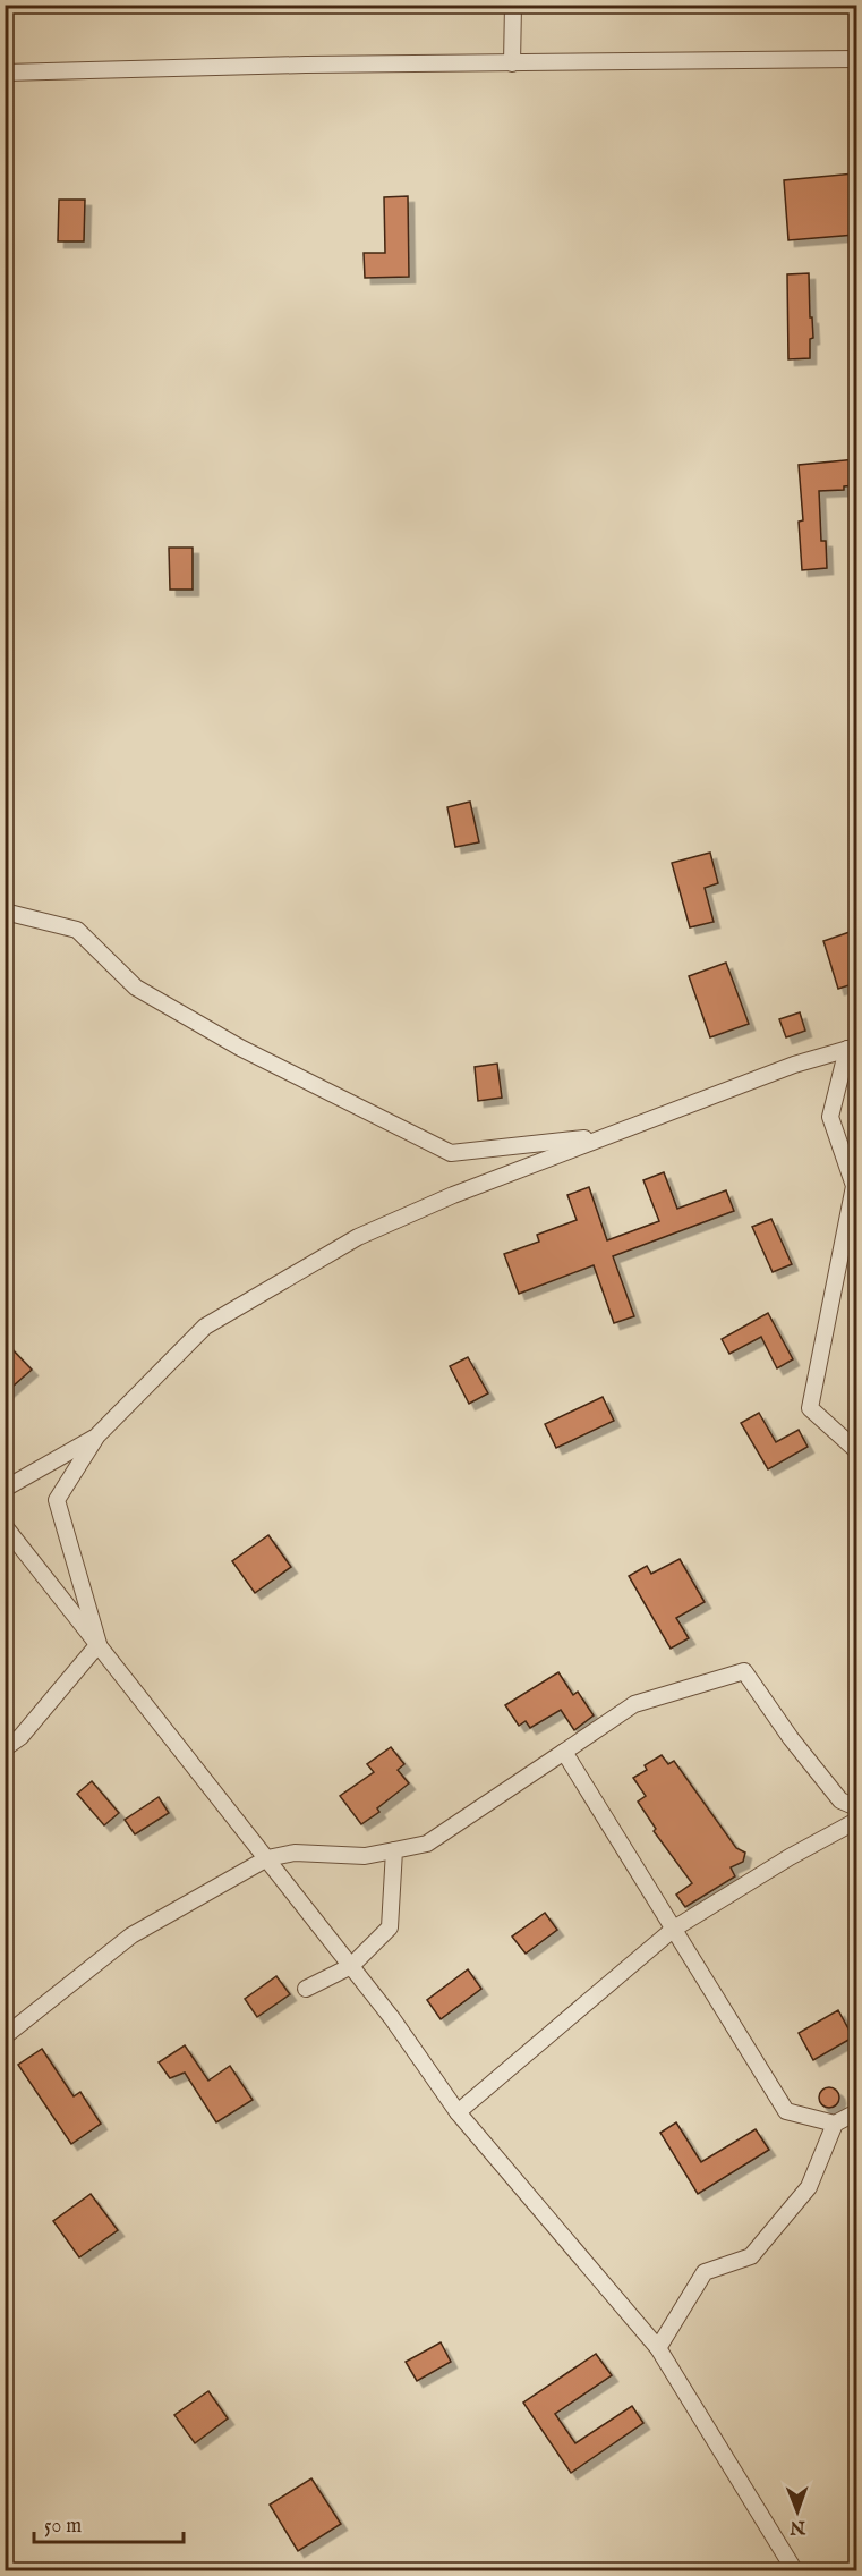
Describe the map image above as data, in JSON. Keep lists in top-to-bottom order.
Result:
{
  "scale_bar": "50 m",
  "north": "bottom"
}
